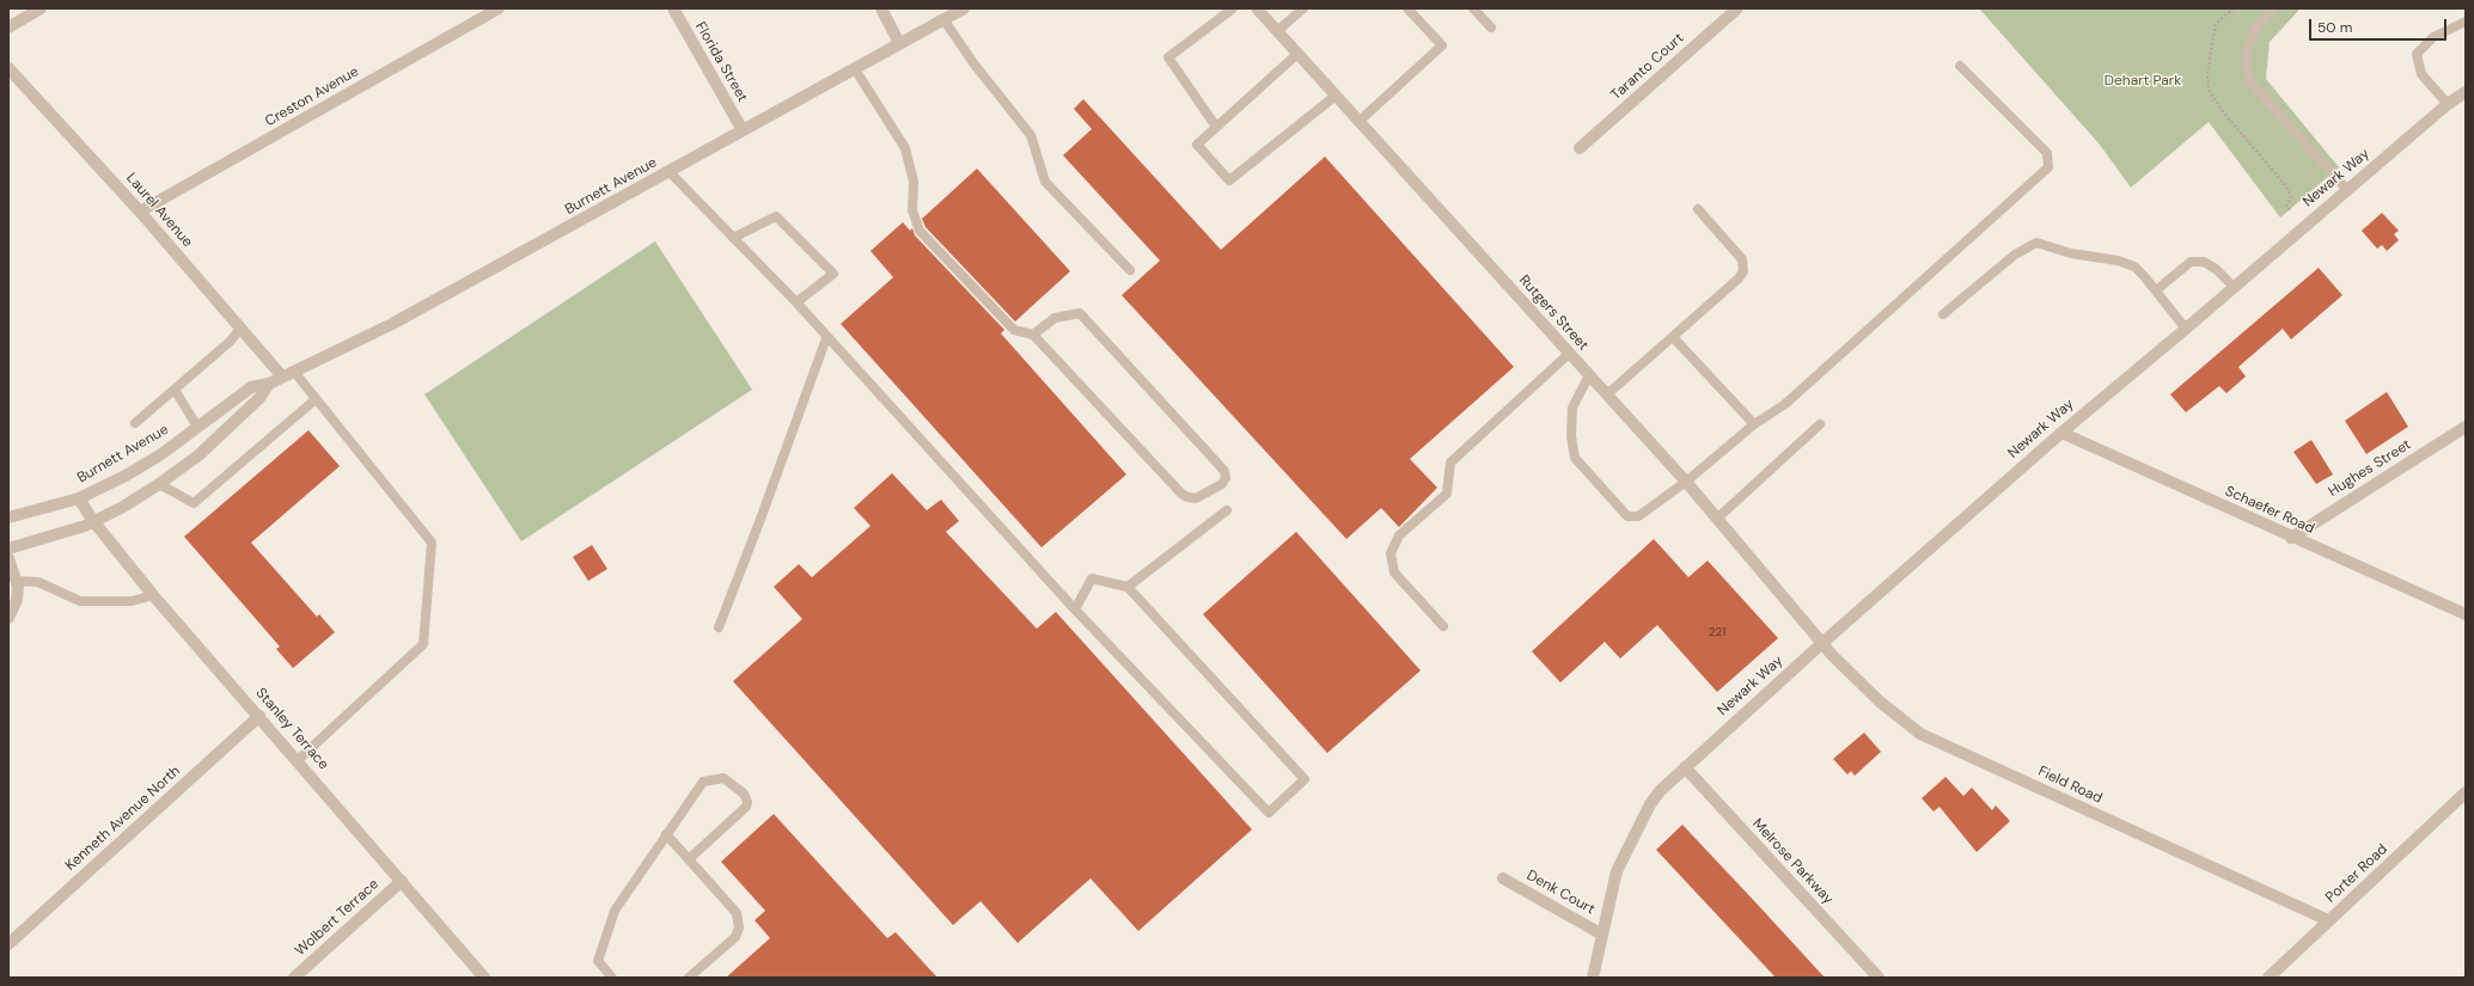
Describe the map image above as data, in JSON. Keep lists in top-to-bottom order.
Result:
{
  "streets": {
    "street": [
      "Florida Street",
      "Taranto Court",
      "Creston Avenue",
      "Newark Way",
      "Burnett Avenue",
      "Laurel Avenue",
      "Rutgers Street",
      "Hughes Street",
      "Schaefer Road",
      "Stanley Terrace",
      "Field Road",
      "Kenneth Avenue North",
      "Melrose Parkway",
      "Porter Road",
      "Denk Court",
      "Wolbert Terrace"
    ]
  },
  "crossings": [
    ["Florida Street", "Burnett Avenue"],
    ["Creston Avenue", "Laurel Avenue"],
    ["Newark Way", "Rutgers Street"],
    ["Newark Way", "Schaefer Road"],
    ["Newark Way", "Field Road"],
    ["Newark Way", "Melrose Parkway"],
    ["Newark Way", "Denk Court"],
    ["Burnett Avenue", "Laurel Avenue"],
    ["Burnett Avenue", "Stanley Terrace"],
    ["Rutgers Street", "Field Road"],
    ["Hughes Street", "Schaefer Road"],
    ["Stanley Terrace", "Kenneth Avenue North"],
    ["Stanley Terrace", "Wolbert Terrace"],
    ["Field Road", "Porter Road"]
  ],
  "parks": ["Dehart Park"],
  "house_numbers": ["221"],
  "scale_bar": "50 m"
}
